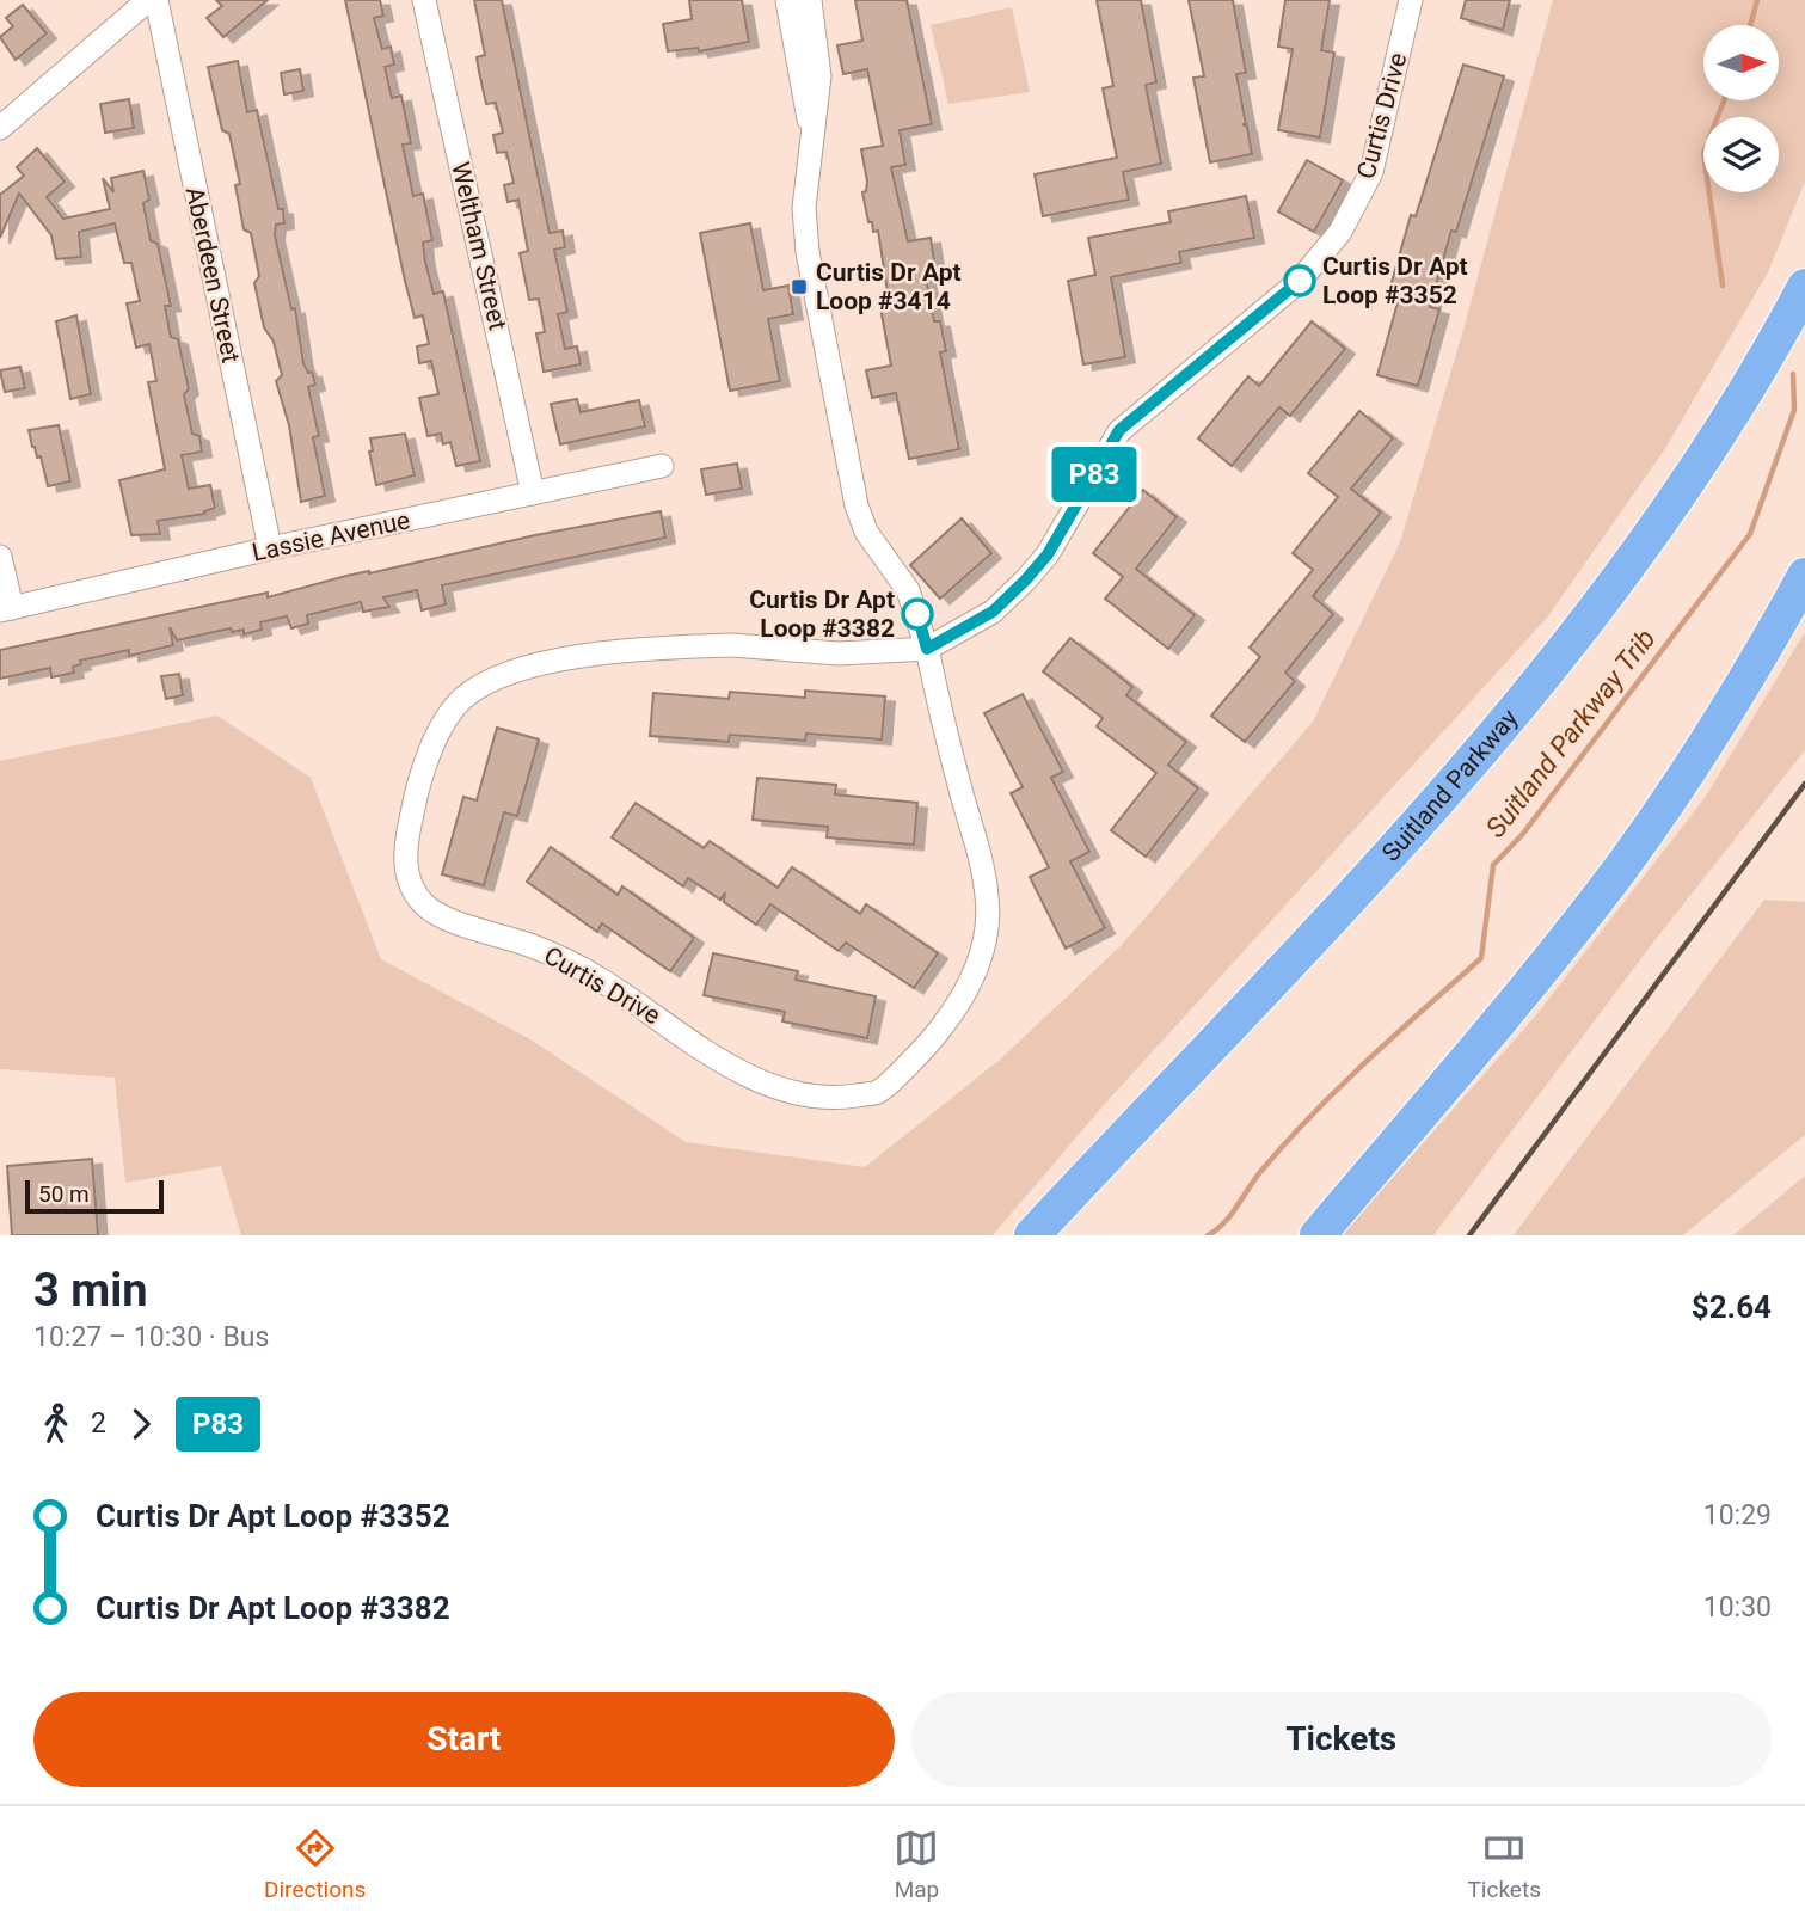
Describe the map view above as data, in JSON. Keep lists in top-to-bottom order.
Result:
{
  "streets": {
    "highway": ["Suitland Parkway"],
    "street": [
      "Curtis Drive",
      "Weltham Street",
      "Aberdeen Street",
      "Lassie Avenue"
    ]
  },
  "crossings": [
    ["Weltham Street", "Lassie Avenue"],
    ["Aberdeen Street", "Lassie Avenue"]
  ],
  "water": ["Suitland Parkway Trib"],
  "places": {
    "other": ["Curtis Dr Apt Loop #3352", "Curtis Dr Apt Loop #3382"],
    "transit": ["Curtis Dr Apt Loop #3414"]
  },
  "lines": ["bus line P83"],
  "scale_bar": "50 m",
  "north": "right",
  "page": {
    "on_map": "P83",
    "scale": "50 m",
    "heading": ["3 min", "10:27 – 10:30 · Bus", "$2.64"],
    "legs": ["2", "P83"],
    "list": [
      {
        "name": "Curtis Dr Apt Loop #3352",
        "value": "10:29"
      },
      {
        "name": "Curtis Dr Apt Loop #3382",
        "value": "10:30"
      }
    ],
    "buttons": ["Start", "Tickets"],
    "tabs": ["Directions", "Map", "Tickets"]
  }
}
